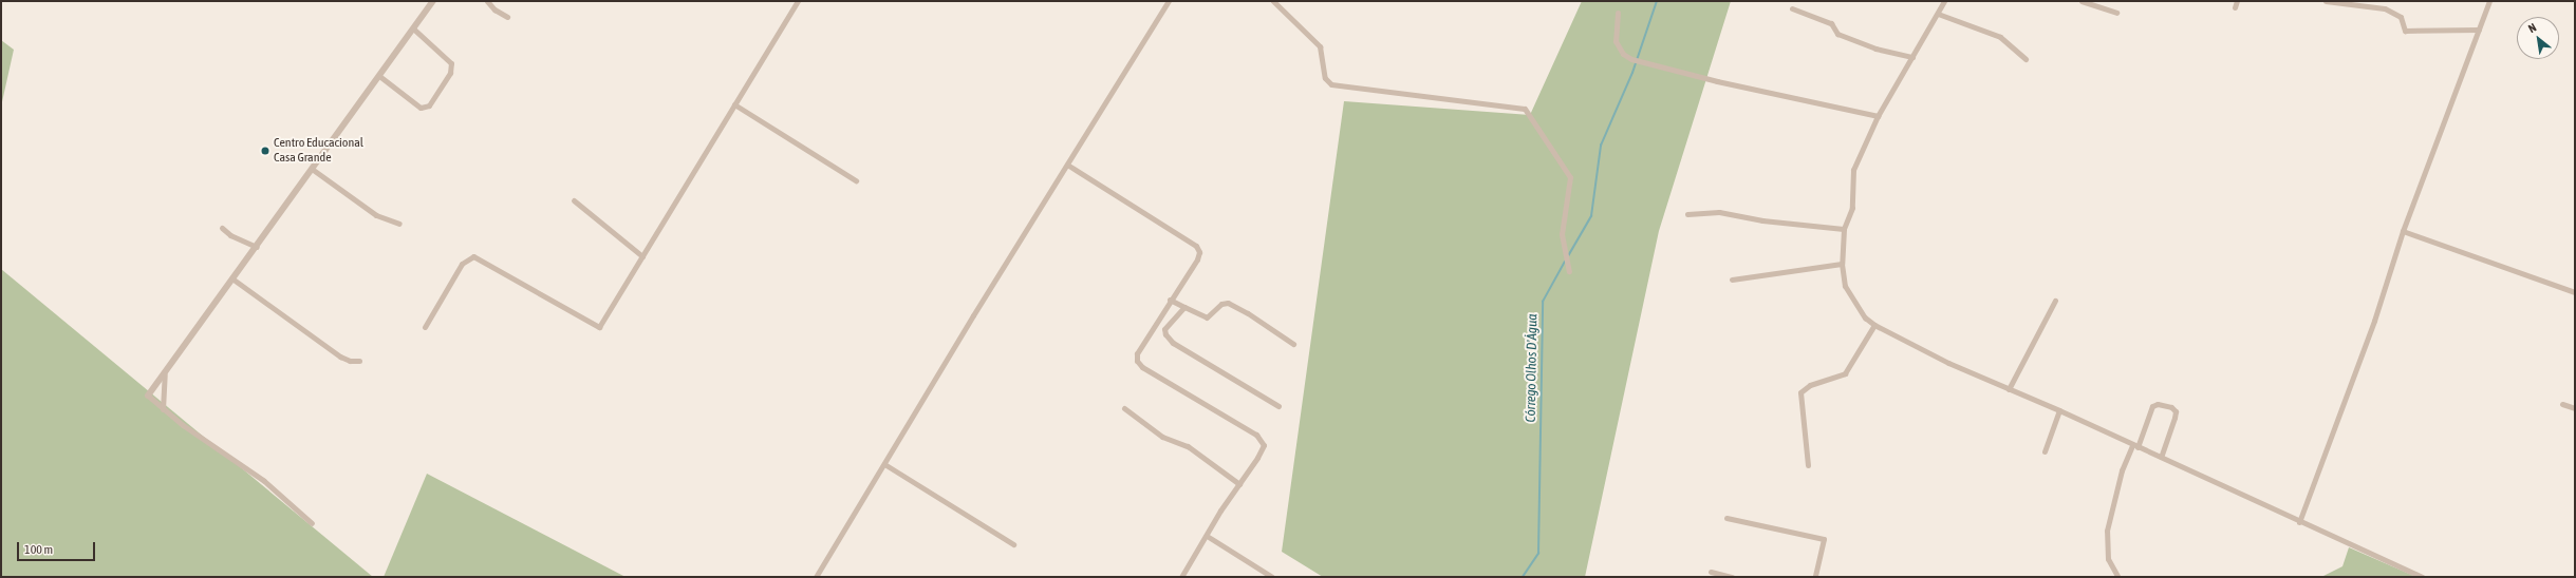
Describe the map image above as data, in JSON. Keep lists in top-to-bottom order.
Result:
{
  "water": ["Córrego Olhos D'Água"],
  "places": ["Centro Educacional Casa Grande"],
  "scale_bar": "100 m",
  "north": "top left"
}
